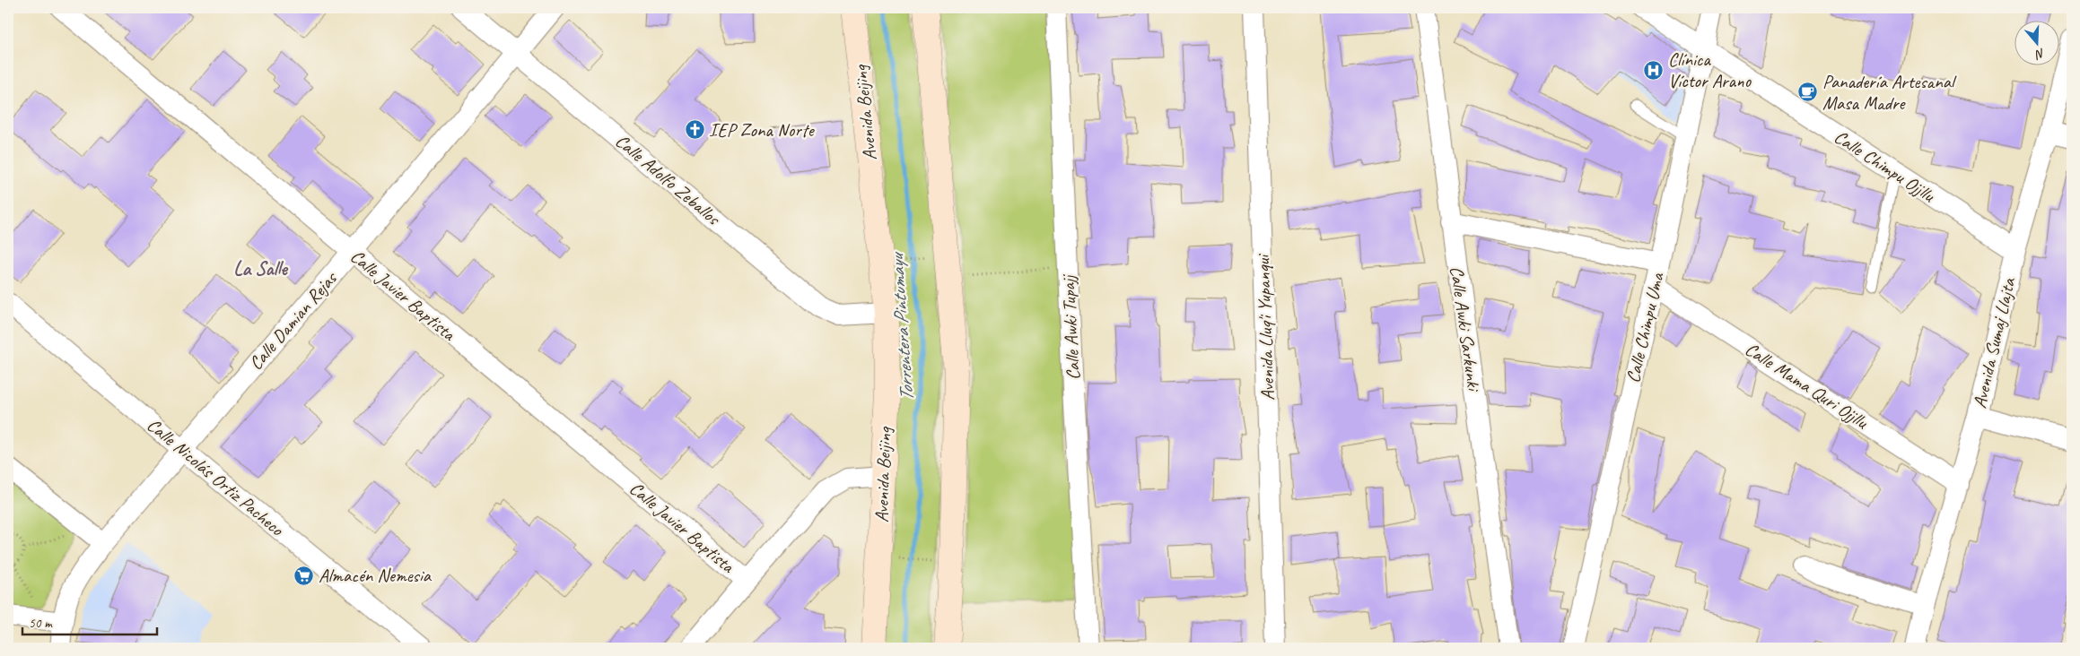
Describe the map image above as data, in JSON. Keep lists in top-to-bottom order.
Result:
{
  "streets": {
    "main road": ["Avenida Beijing"],
    "street": [
      "Calle Chimpu Ojjllu",
      "Calle Adolfo Zeballos",
      "Calle Javier Baptista",
      "Calle Damian Rejas",
      "Calle Awki Tupajj",
      "Avenida Lluq'i Yupanqui",
      "Calle Awki Sarkunki",
      "Calle Chimpu Uma",
      "Avenida Sumaj Llajta",
      "Calle Mama Quri Ojjllu",
      "Calle Nicolás Ortiz Pacheco"
    ]
  },
  "crossings": [
    ["Avenida Beijing", "Calle Adolfo Zeballos"],
    ["Calle Chimpu Ojjllu", "Calle Chimpu Uma"],
    ["Calle Chimpu Ojjllu", "Avenida Sumaj Llajta"],
    ["Calle Adolfo Zeballos", "Calle Damian Rejas"],
    ["Calle Javier Baptista", "Calle Damian Rejas"],
    ["Calle Damian Rejas", "Calle Nicolás Ortiz Pacheco"],
    ["Calle Chimpu Uma", "Calle Mama Quri Ojjllu"],
    ["Avenida Sumaj Llajta", "Calle Mama Quri Ojjllu"]
  ],
  "districts": ["La Salle"],
  "water": ["Torrentera Pintumayu"],
  "places": {
    "hospital": ["Clínica Víctor Arano"],
    "cafe": ["Panadería Artesanal Masa Madre"],
    "church": ["IEP Zona Norte"],
    "supermarket": ["Almacén Nemesia"]
  },
  "scale_bar": "50 m",
  "north": "bottom"
}
